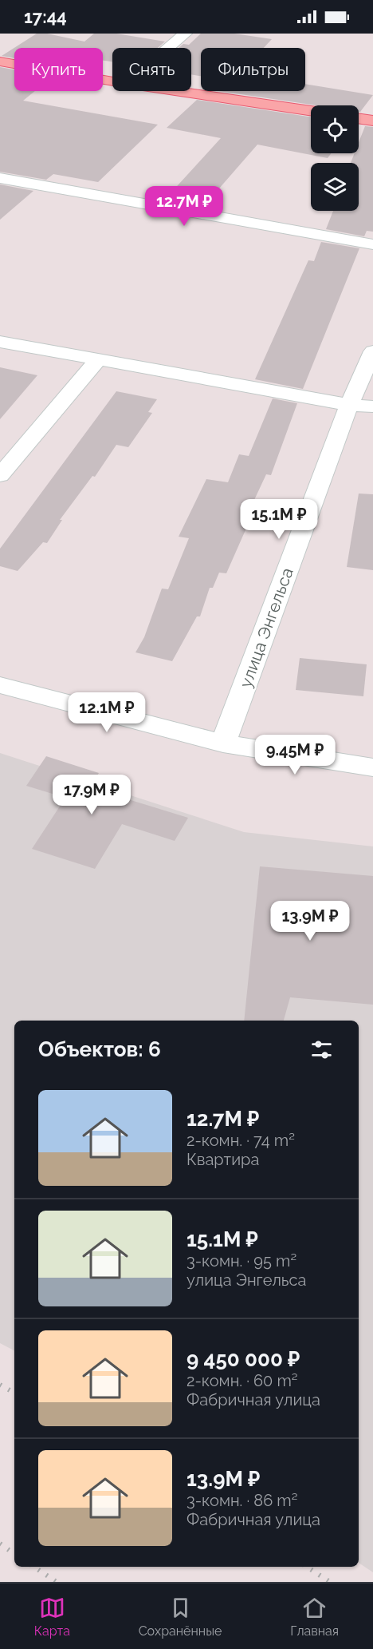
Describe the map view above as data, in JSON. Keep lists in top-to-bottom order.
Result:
{
  "streets": {
    "street": ["улица Энгельса"]
  },
  "page": {
    "status": "17:44",
    "chip": ["Купить", "Снять", "Фильтры"],
    "price": [
      "12.7M ₽",
      "15.1M ₽",
      "12.1M ₽",
      "9.45M ₽",
      "17.9M ₽",
      "13.9M ₽"
    ],
    "heading": "Объектов: 6",
    "list": [
      {
        "name": "12.7M ₽",
        "note": "2-комн. · 74 m² · Квартира"
      },
      {
        "name": "15.1M ₽",
        "note": "3-комн. · 95 m² · улица Энгельса"
      },
      {
        "name": "9 450 000 ₽",
        "note": "2-комн. · 60 m² · Фабричная улица"
      },
      {
        "name": "13.9M ₽",
        "note": "3-комн. · 86 m² · Фабричная улица"
      }
    ],
    "tabs": ["Карта", "Сохранённые", "Главная"]
  }
}
